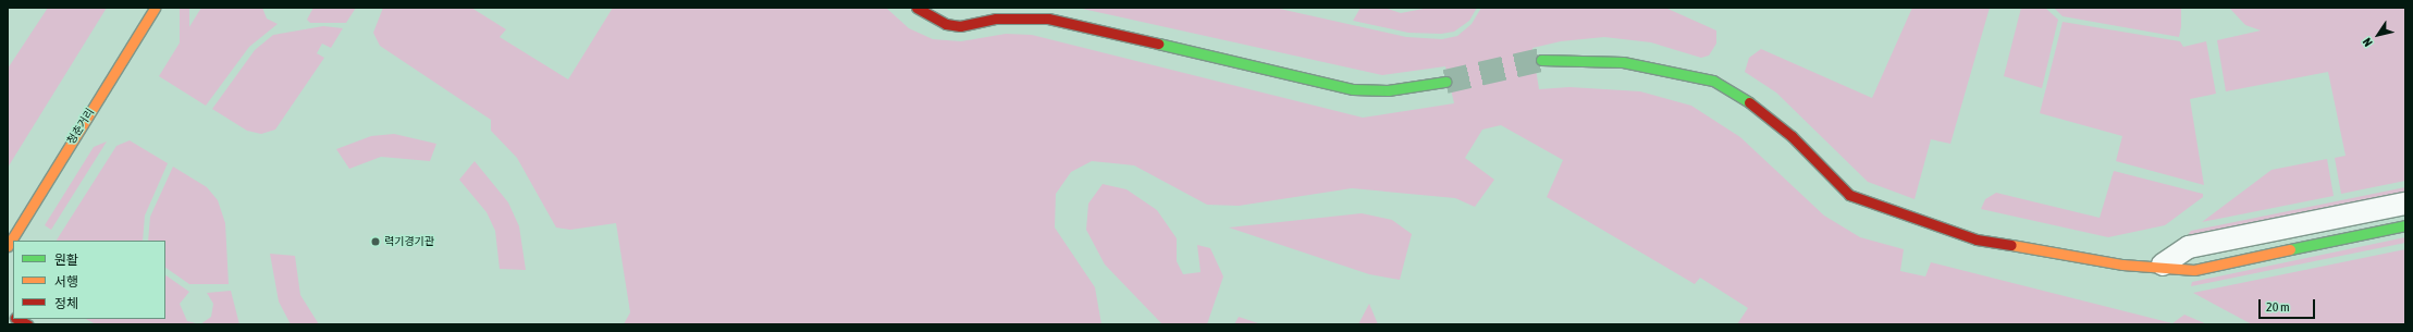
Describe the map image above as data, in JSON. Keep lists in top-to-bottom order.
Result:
{
  "streets": {
    "street": ["청춘거리"]
  },
  "places": ["력기경기관"],
  "legend": ["원활", "서행", "정체"],
  "scale_bar": "20 m",
  "north": "bottom left"
}
